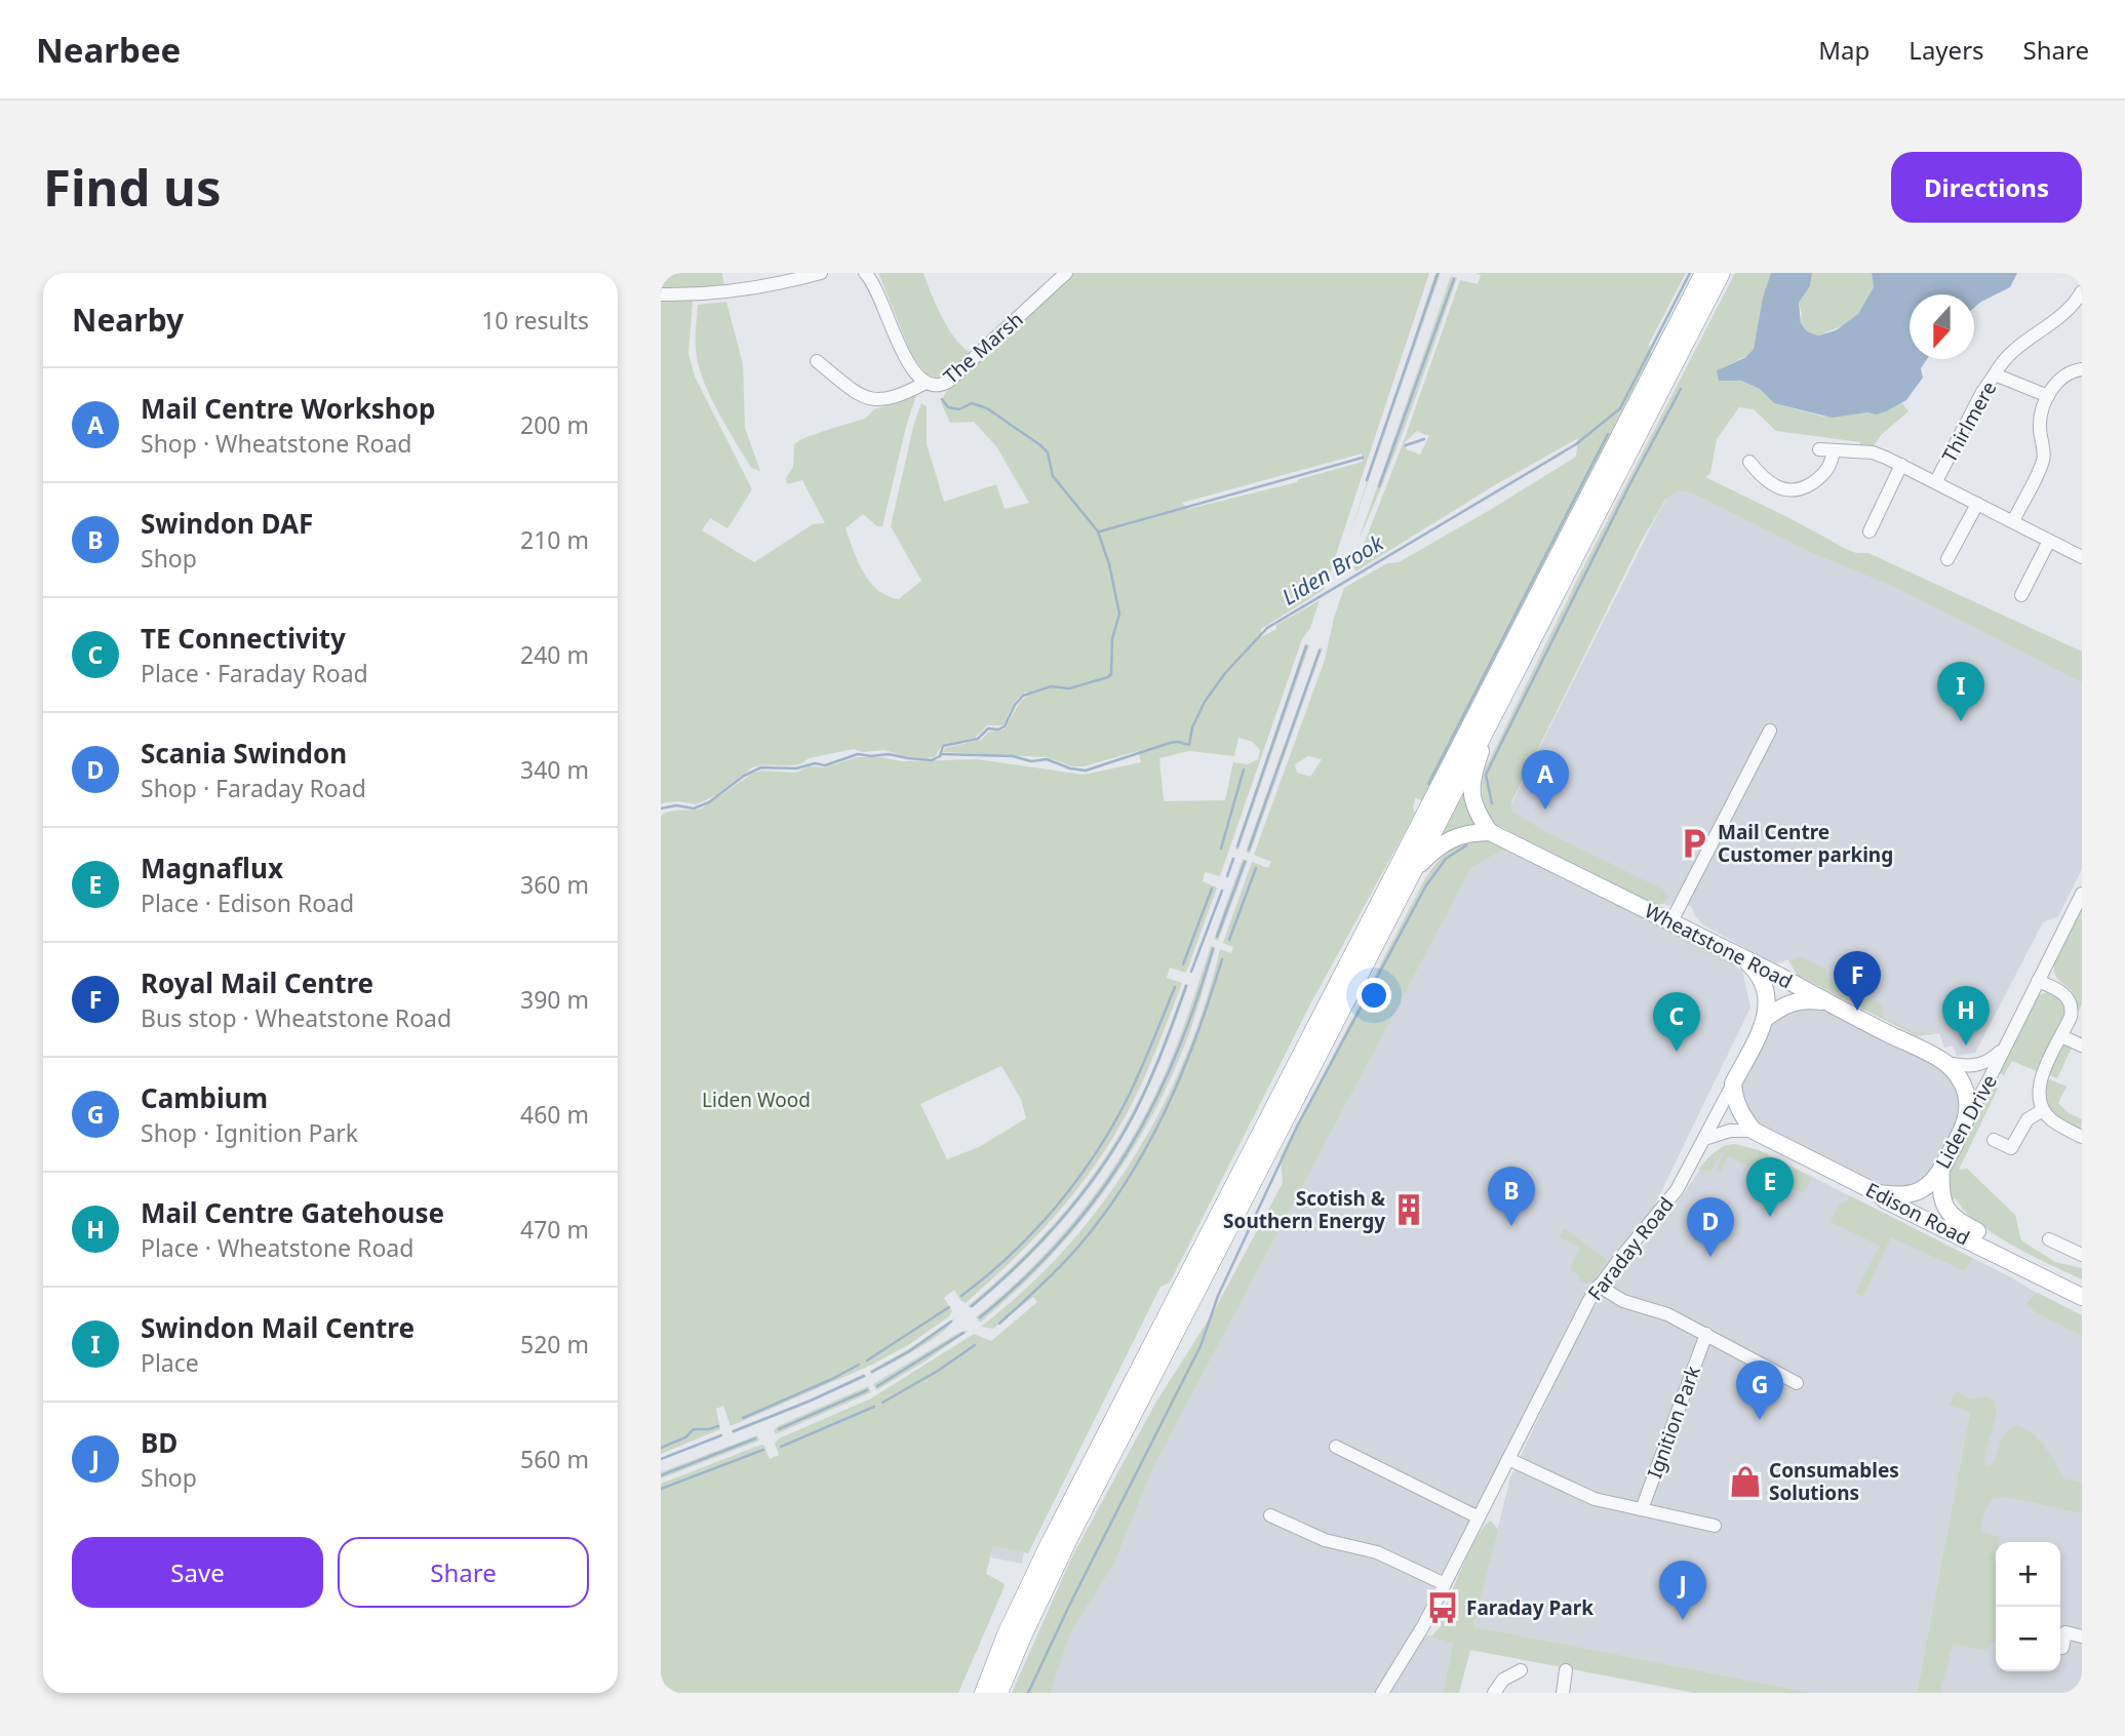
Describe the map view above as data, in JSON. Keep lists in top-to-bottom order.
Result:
{
  "streets": {
    "main road": [
      "Wheatstone Road",
      "Liden Drive",
      "Edison Road",
      "Faraday Road"
    ],
    "street": ["The Marsh", "Thirlmere", "Ignition Park"]
  },
  "crossings": [
    ["Wheatstone Road", "Liden Drive"],
    ["Wheatstone Road", "Edison Road"],
    ["Wheatstone Road", "Faraday Road"],
    ["Liden Drive", "Edison Road"],
    ["Liden Drive", "Faraday Road"],
    ["Edison Road", "Faraday Road"]
  ],
  "water": ["Liden Brook"],
  "parks": ["Liden Wood"],
  "places": {
    "parking": ["Mail Centre Customer parking"],
    "building": ["Scotish & Southern Energy"],
    "shop": ["Consumables Solutions"],
    "bus stop": ["Faraday Park"]
  },
  "north": "bottom",
  "page": {
    "header": "Nearbee",
    "nav": ["Map", "Layers", "Share"],
    "buttons": [
      "Directions",
      ["Save", "Share"]
    ],
    "title": "Find us",
    "heading": ["Nearby", "10 results"],
    "list": [
      {
        "mark": "A",
        "name": "Mail Centre Workshop",
        "note": "Shop · Wheatstone Road",
        "value": "200 m"
      },
      {
        "mark": "B",
        "name": "Swindon DAF",
        "note": "Shop",
        "value": "210 m"
      },
      {
        "mark": "C",
        "name": "TE Connectivity",
        "note": "Place · Faraday Road",
        "value": "240 m"
      },
      {
        "mark": "D",
        "name": "Scania Swindon",
        "note": "Shop · Faraday Road",
        "value": "340 m"
      },
      {
        "mark": "E",
        "name": "Magnaflux",
        "note": "Place · Edison Road",
        "value": "360 m"
      },
      {
        "mark": "F",
        "name": "Royal Mail Centre",
        "note": "Bus stop · Wheatstone Road",
        "value": "390 m"
      },
      {
        "mark": "G",
        "name": "Cambium",
        "note": "Shop · Ignition Park",
        "value": "460 m"
      },
      {
        "mark": "H",
        "name": "Mail Centre Gatehouse",
        "note": "Place · Wheatstone Road",
        "value": "470 m"
      },
      {
        "mark": "I",
        "name": "Swindon Mail Centre",
        "note": "Place",
        "value": "520 m"
      },
      {
        "mark": "J",
        "name": "BD",
        "note": "Shop",
        "value": "560 m"
      }
    ],
    "pins": [
      "I",
      "A",
      "F",
      "H",
      "C",
      "E",
      "B",
      "D",
      "G",
      "J"
    ],
    "map_buttons": ["+", "−"]
  }
}
